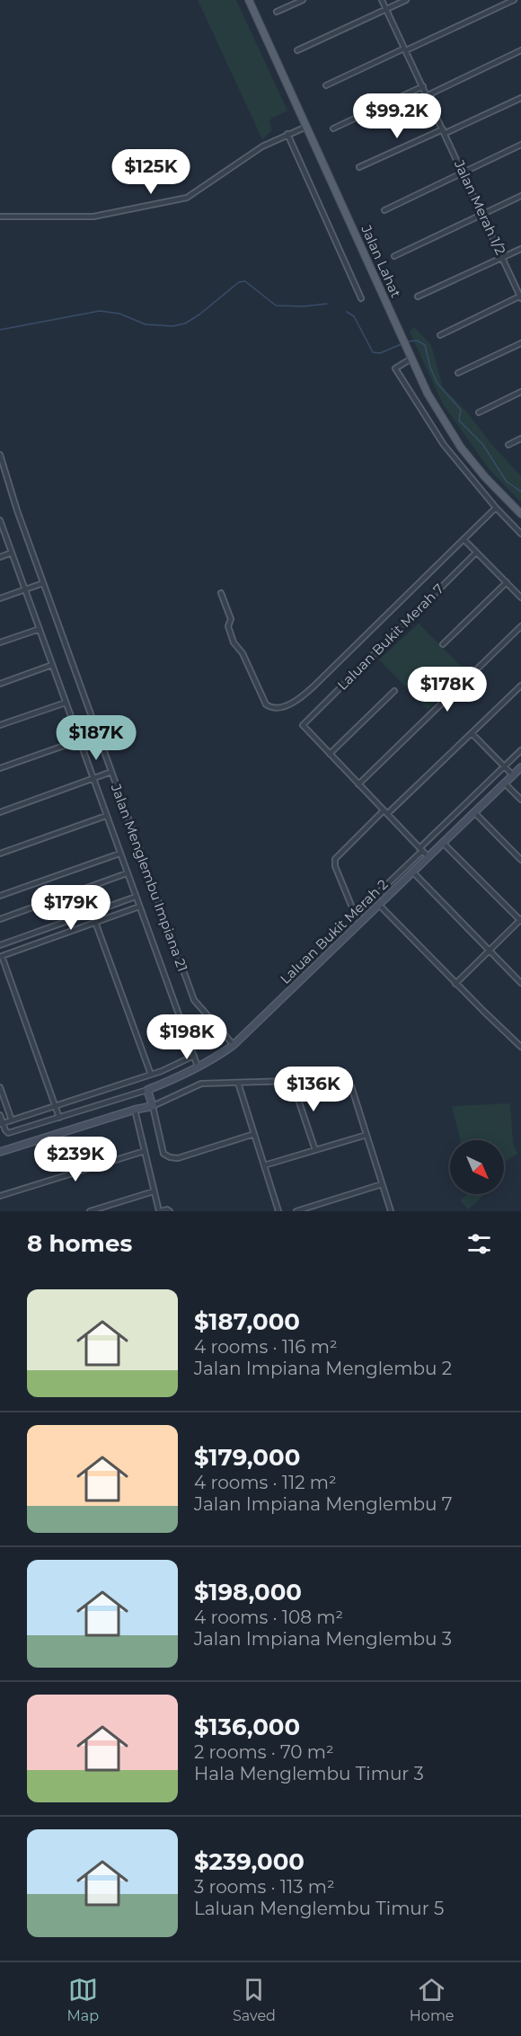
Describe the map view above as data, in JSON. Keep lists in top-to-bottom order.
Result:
{
  "streets": {
    "main road": ["Jalan Lahat"],
    "street": [
      "Jalan Merah 1/2",
      "Laluan Bukit Merah 7",
      "Jalan Menglembu Impiana 21",
      "Laluan Bukit Merah 2"
    ]
  },
  "crossings": [
    ["Jalan Menglembu Impiana 21", "Laluan Bukit Merah 2"]
  ],
  "north": "bottom right",
  "page": {
    "price": [
      "$99.2K",
      "$125K",
      "$178K",
      "$187K",
      "$179K",
      "$198K",
      "$136K",
      "$239K"
    ],
    "heading": "8 homes",
    "list": [
      {
        "name": "$187,000",
        "note": "4 rooms · 116 m² · Jalan Impiana Menglembu 2"
      },
      {
        "name": "$179,000",
        "note": "4 rooms · 112 m² · Jalan Impiana Menglembu 7"
      },
      {
        "name": "$198,000",
        "note": "4 rooms · 108 m² · Jalan Impiana Menglembu 3"
      },
      {
        "name": "$136,000",
        "note": "2 rooms · 70 m² · Hala Menglembu Timur 3"
      },
      {
        "name": "$239,000",
        "note": "3 rooms · 113 m² · Laluan Menglembu Timur 5"
      }
    ],
    "tabs": ["Map", "Saved", "Home"]
  }
}
